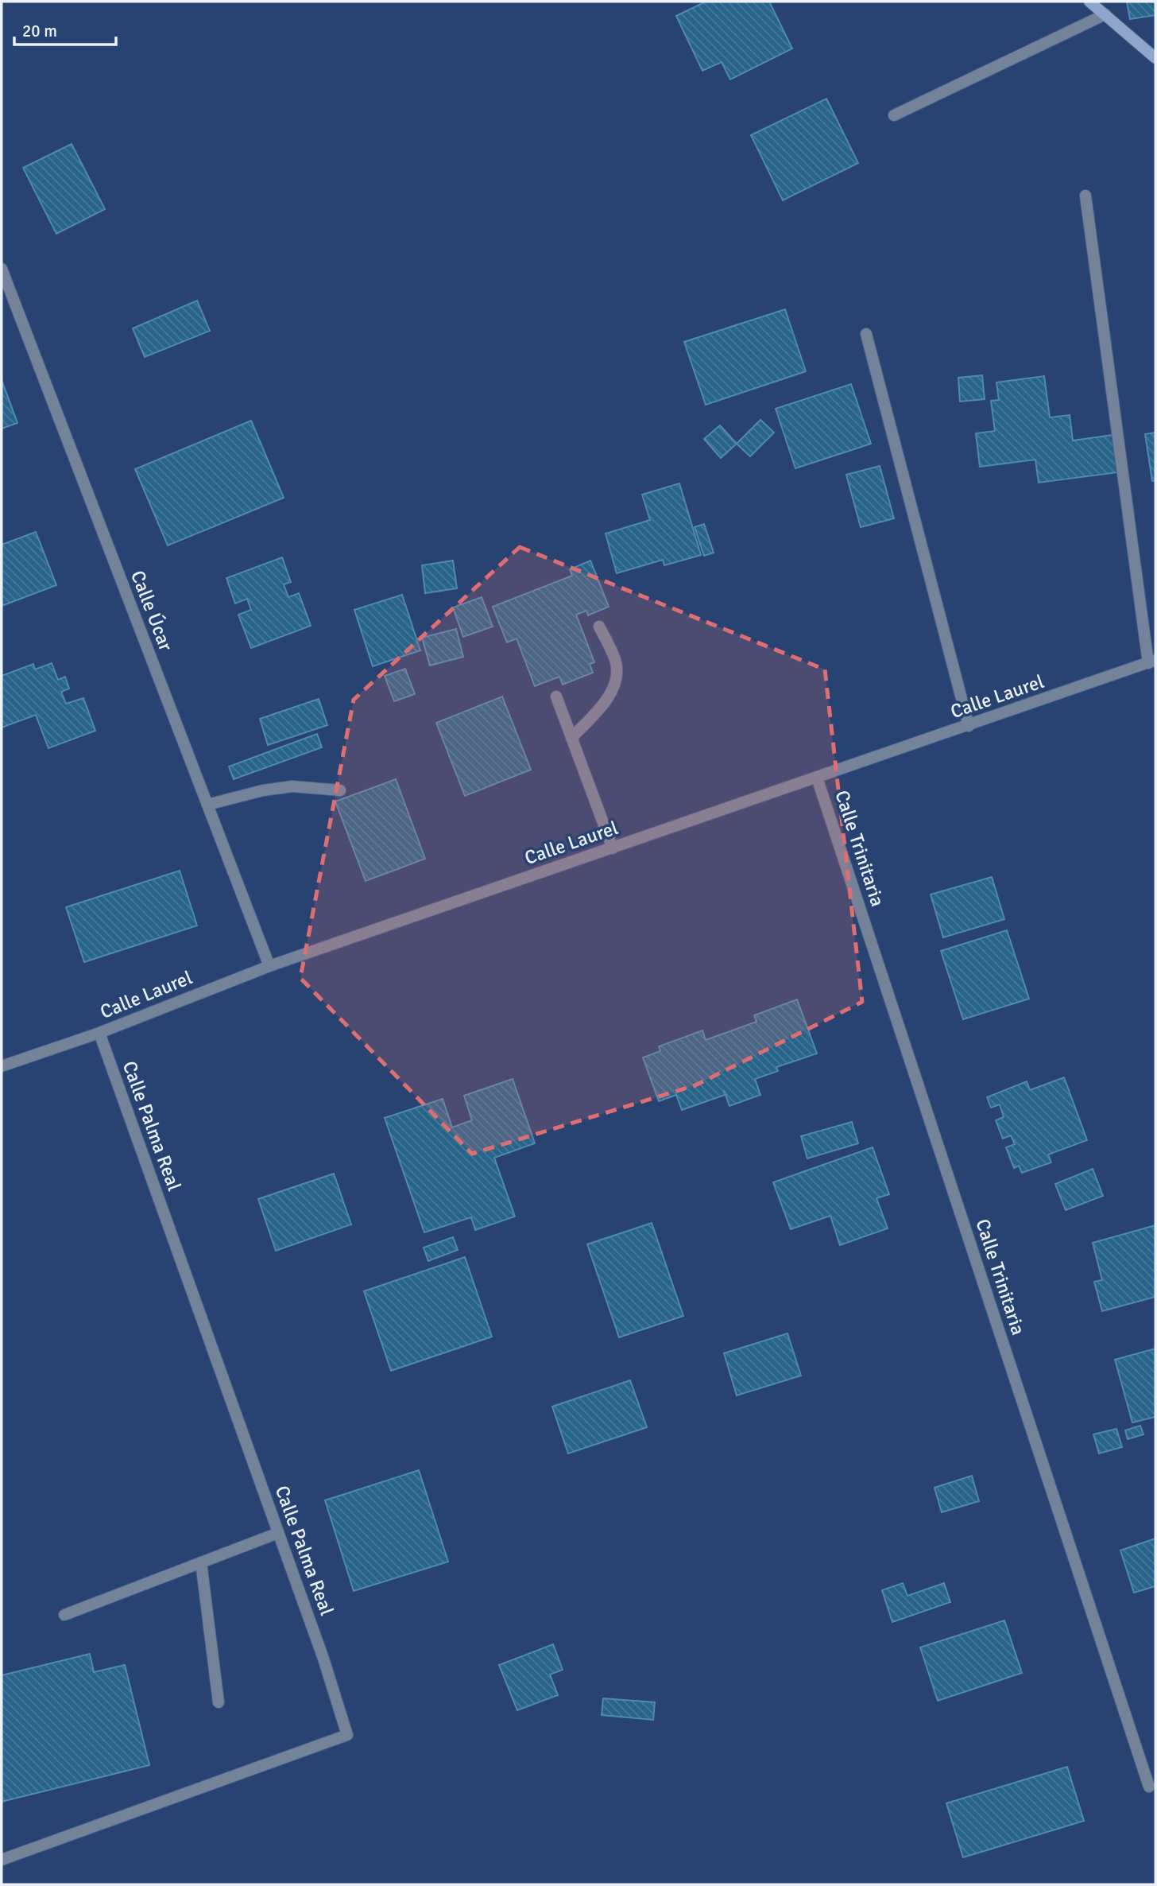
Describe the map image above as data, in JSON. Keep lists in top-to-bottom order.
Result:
{
  "streets": {
    "street": [
      "Calle Úcar",
      "Calle Laurel",
      "Calle Trinitaria",
      "Calle Palma Real"
    ]
  },
  "crossings": [
    ["Calle Úcar", "Calle Laurel"],
    ["Calle Laurel", "Calle Trinitaria"],
    ["Calle Laurel", "Calle Palma Real"]
  ],
  "scale_bar": "20 m"
}
